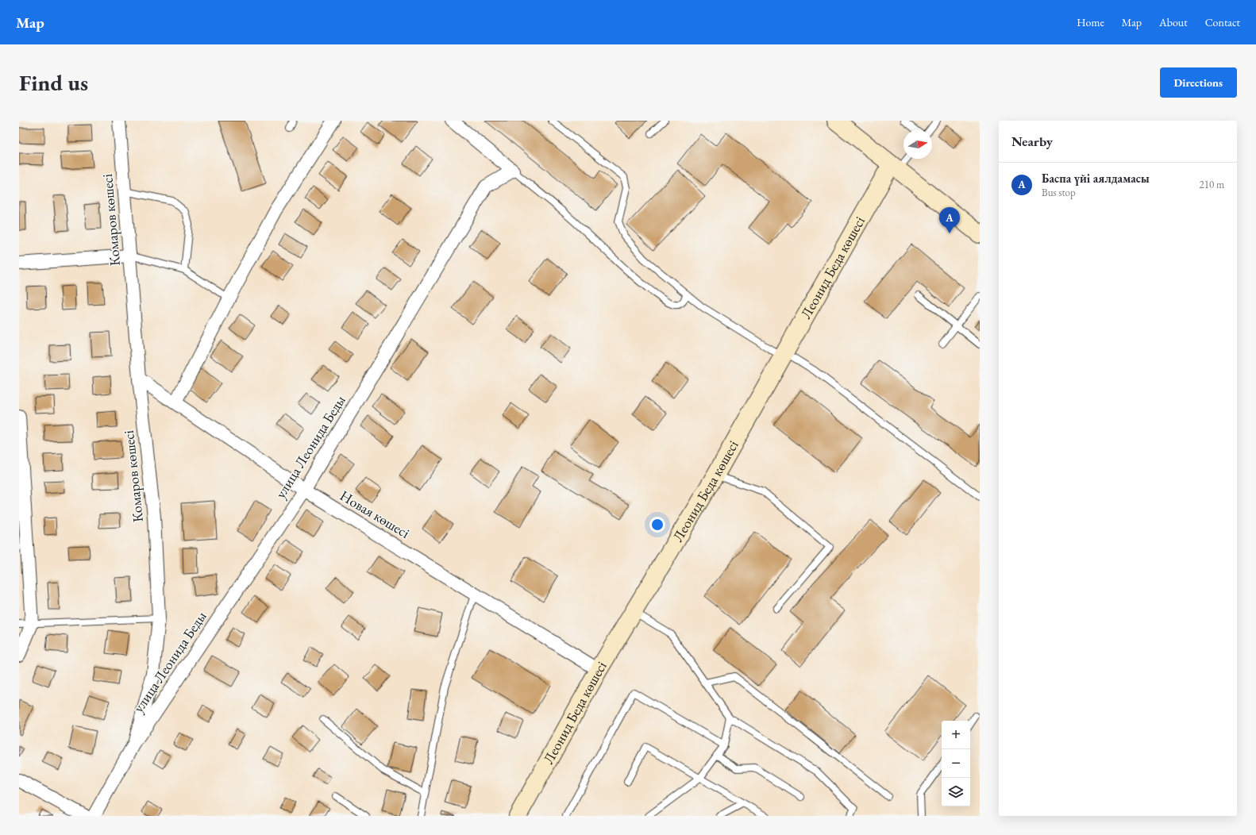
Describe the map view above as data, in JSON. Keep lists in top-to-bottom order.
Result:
{
  "streets": {
    "street": [
      "Комаров көшесі",
      "Леонид Беда көшесі",
      "улица Леонида Беды",
      "Новая көшесі"
    ]
  },
  "crossings": [
    ["Комаров көшесі", "улица Леонида Беды"],
    ["Комаров көшесі", "Новая көшесі"],
    ["Леонид Беда көшесі", "Новая көшесі"],
    ["улица Леонида Беды", "Новая көшесі"]
  ],
  "north": "right",
  "page": {
    "header": "Map",
    "nav": [
      "Home",
      "Map",
      "About",
      "Contact"
    ],
    "buttons": "Directions",
    "title": "Find us",
    "heading": "Nearby",
    "list": [
      {
        "mark": "A",
        "name": "Баспа үйі аялдамасы",
        "note": "Bus stop",
        "value": "210 m"
      }
    ],
    "pins": "A",
    "map_buttons": ["+", "−"]
  }
}
